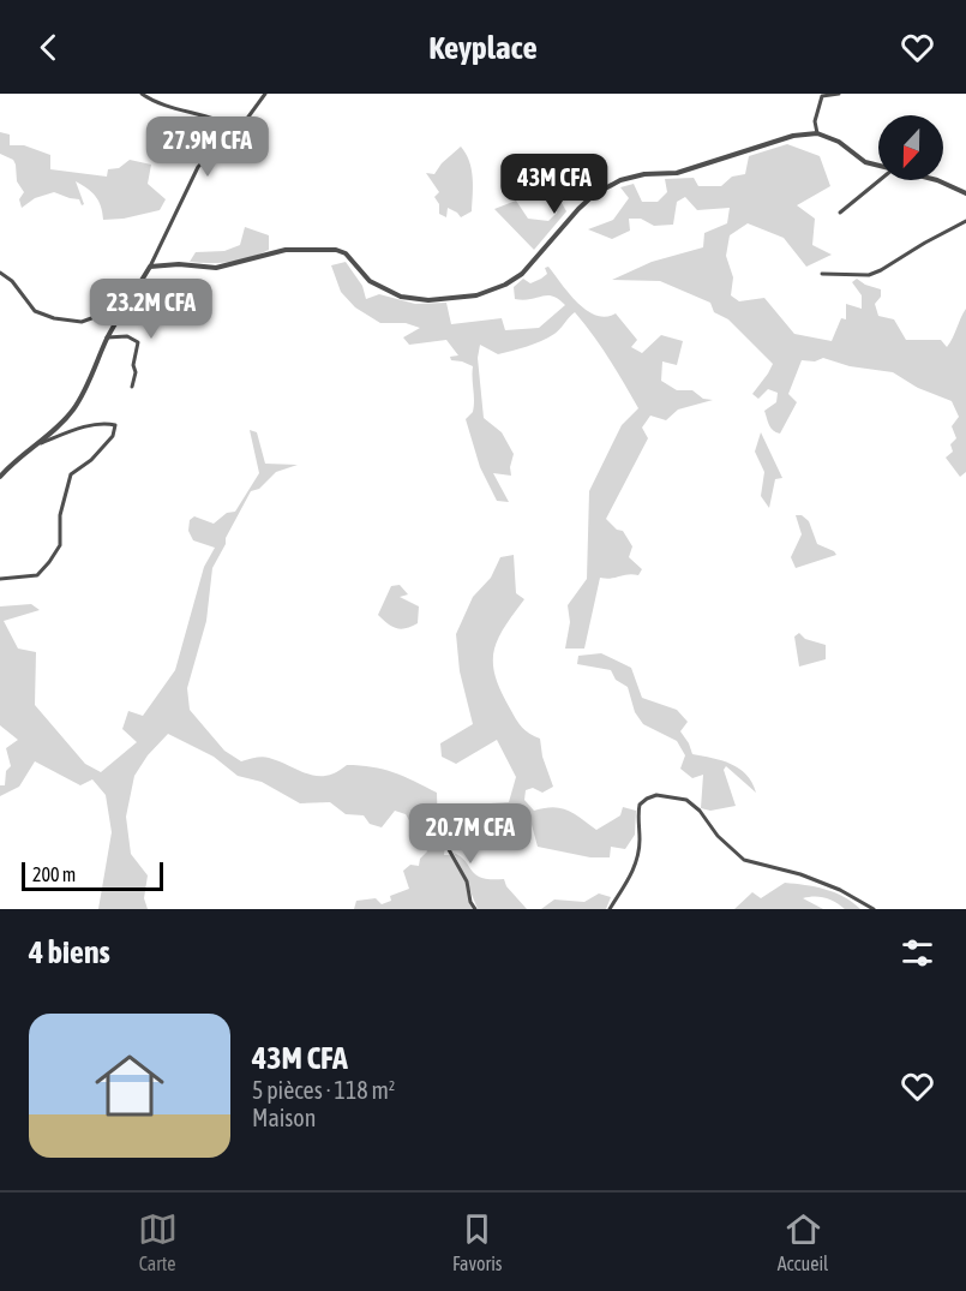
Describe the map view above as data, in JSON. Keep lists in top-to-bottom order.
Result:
{
  "scale_bar": "200 m",
  "north": "bottom",
  "page": {
    "header": "Keyplace",
    "price": [
      "27.9M CFA",
      "43M CFA",
      "23.2M CFA",
      "20.7M CFA"
    ],
    "scale": "200 m",
    "heading": "4 biens",
    "list": [
      {
        "name": "43M CFA",
        "note": "5 pièces · 118 m² · Maison"
      }
    ],
    "tabs": ["Carte", "Favoris", "Accueil"]
  }
}
